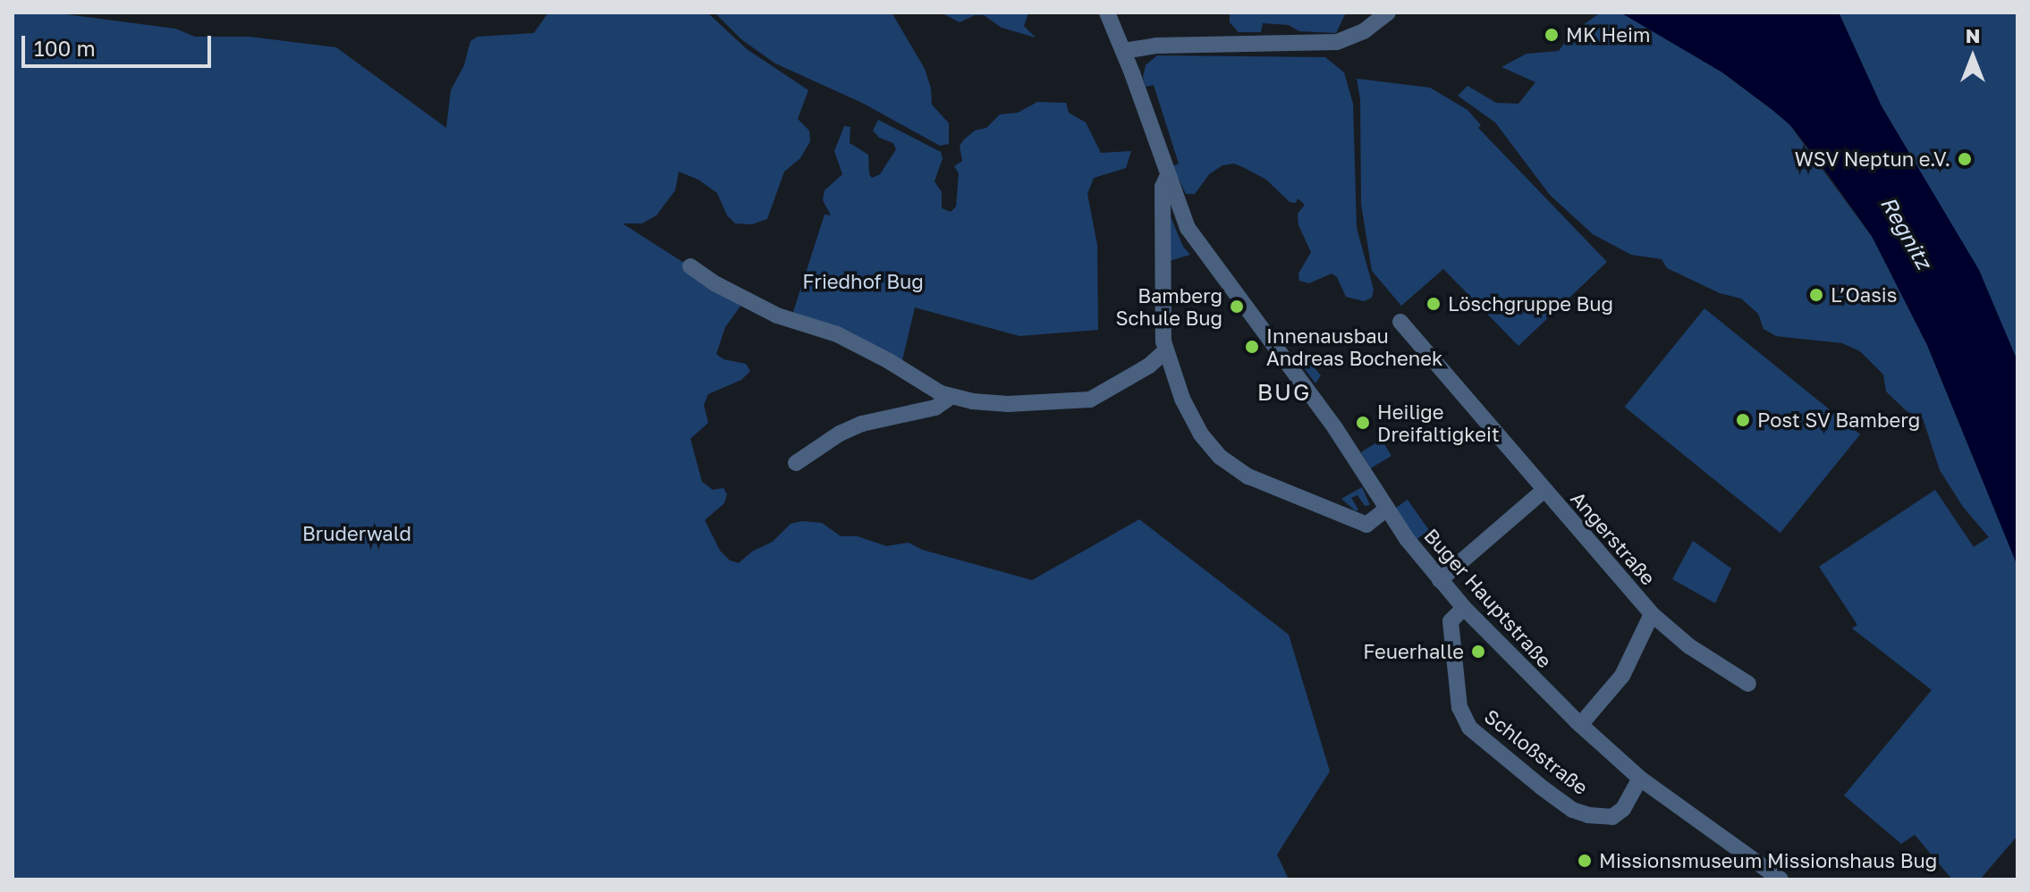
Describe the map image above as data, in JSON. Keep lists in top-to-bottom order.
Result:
{
  "streets": {
    "street": ["Angerstraße", "Buger Hauptstraße", "Schloßstraße"]
  },
  "crossings": [
    ["Angerstraße", "Buger Hauptstraße"],
    ["Buger Hauptstraße", "Schloßstraße"]
  ],
  "districts": ["BUG"],
  "water": ["Regnitz"],
  "parks": ["Friedhof Bug", "Bruderwald"],
  "places": [
    "MK Heim",
    "WSV Neptun e.V.",
    "L’Oasis",
    "Löschgruppe Bug",
    "Bamberg Schule Bug",
    "Innenausbau Andreas Bochenek",
    "Post SV Bamberg",
    "Heilige Dreifaltigkeit",
    "Feuerhalle",
    "Missionsmuseum Missionshaus Bug"
  ],
  "scale_bar": "100 m",
  "north": "top"
}
